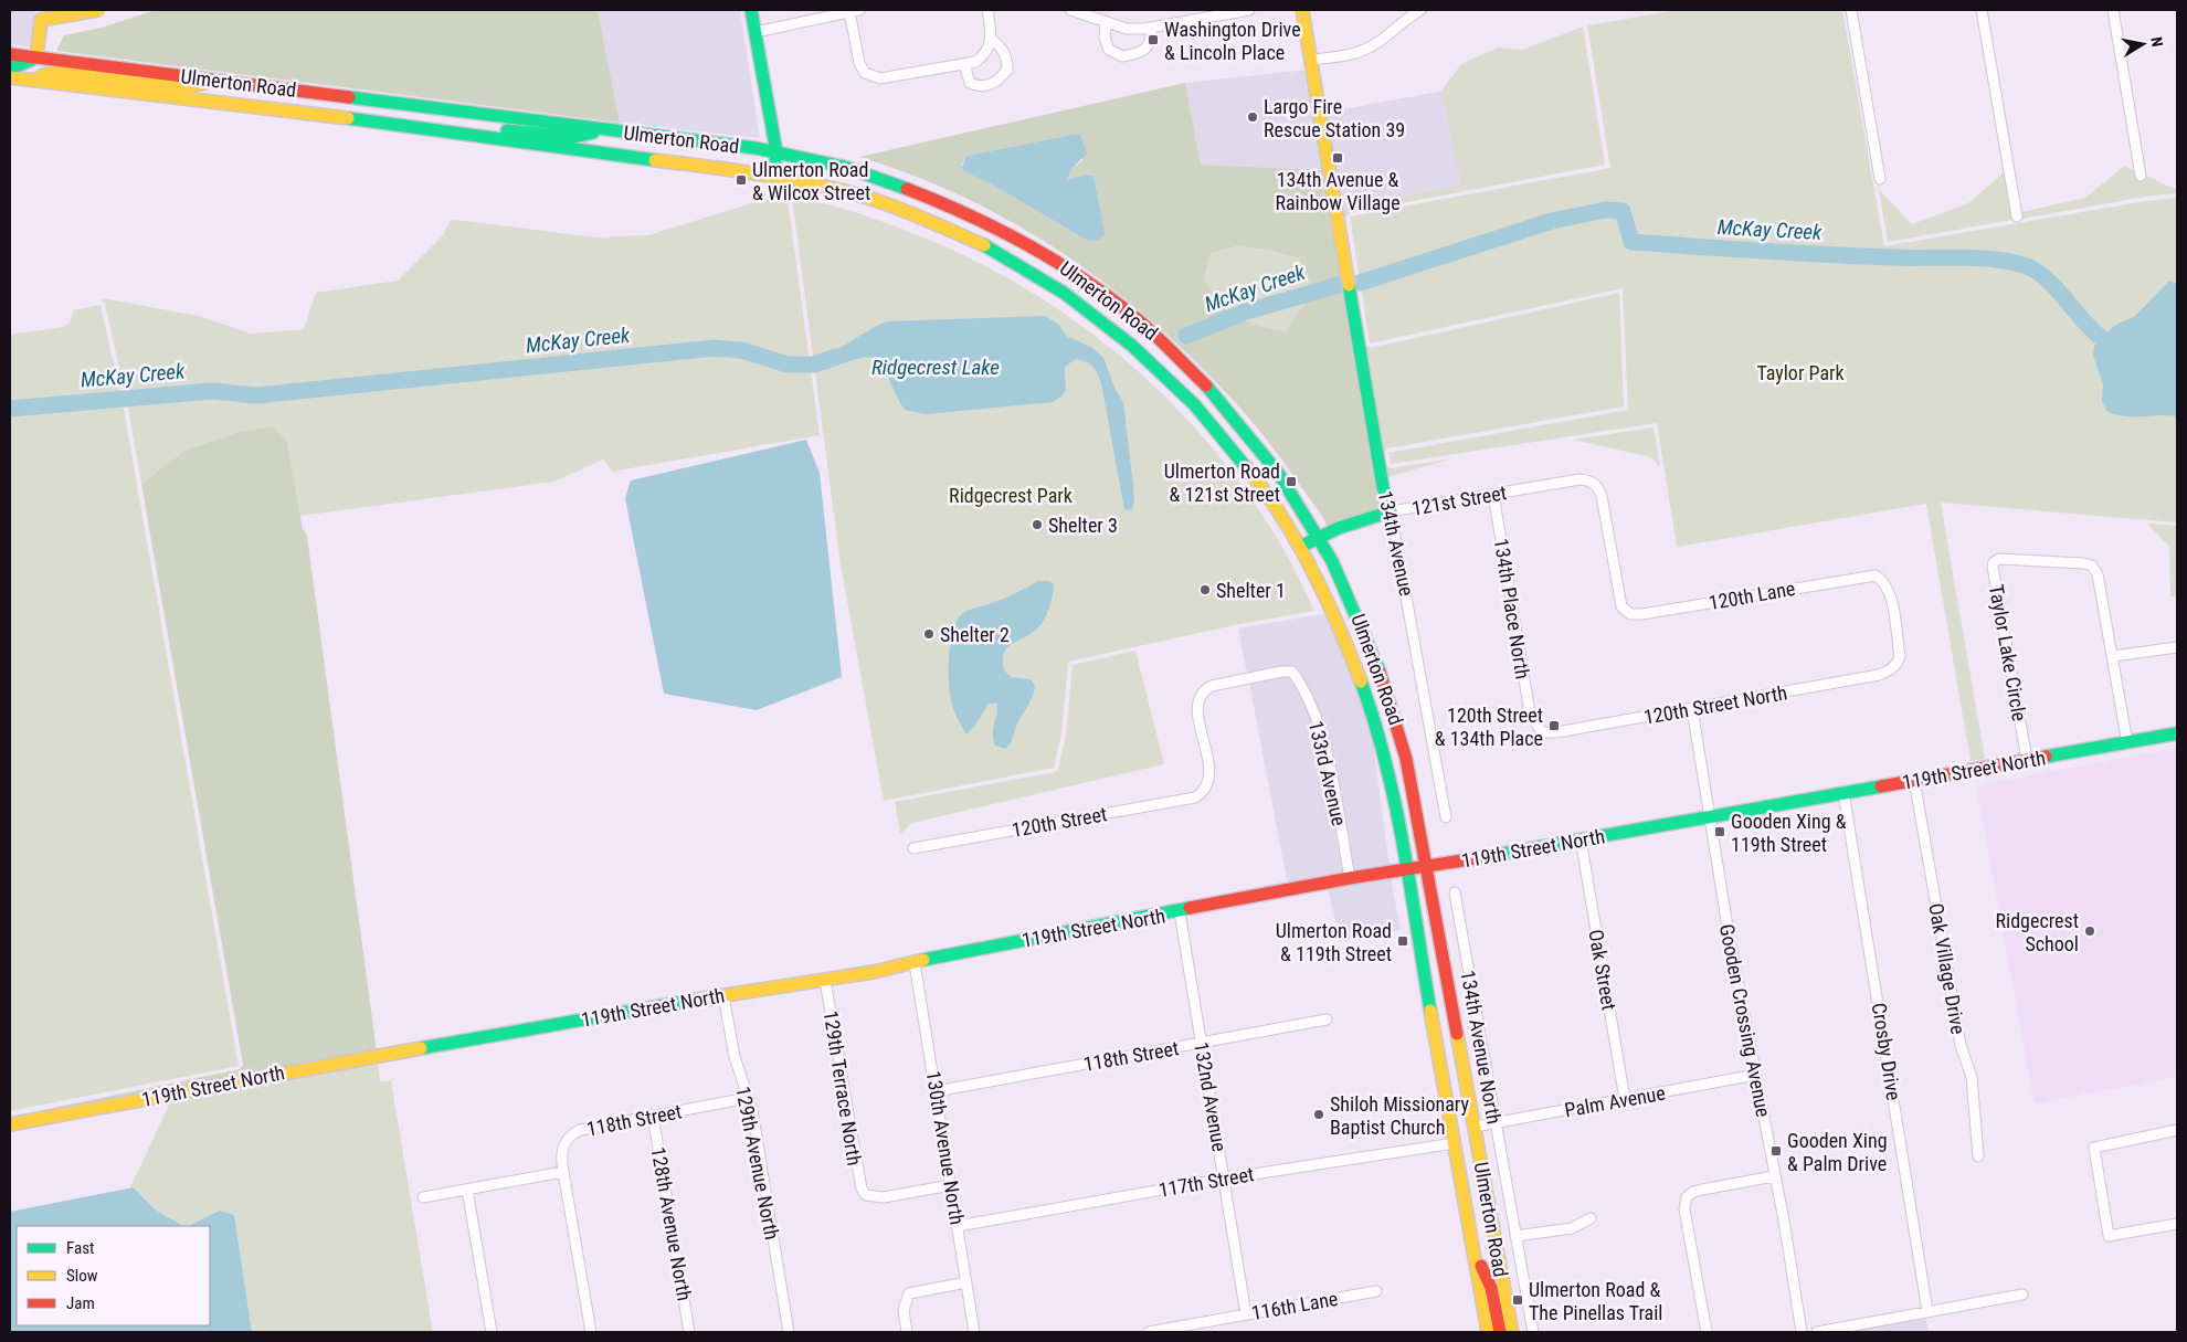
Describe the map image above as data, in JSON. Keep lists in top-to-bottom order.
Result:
{
  "streets": {
    "main road": [
      "Ulmerton Road",
      "121st Street",
      "134th Avenue",
      "119th Street North"
    ],
    "street": [
      "120th Lane",
      "134th Place North",
      "Taylor Lake Circle",
      "120th Street North",
      "133rd Avenue",
      "120th Street",
      "Oak Village Drive",
      "Oak Street",
      "Gooden Crossing Avenue",
      "134th Avenue North",
      "Crosby Drive",
      "118th Street",
      "129th Terrace North",
      "132nd Avenue",
      "Palm Avenue",
      "130th Avenue North",
      "129th Avenue North",
      "117th Street",
      "128th Avenue North",
      "116th Lane"
    ]
  },
  "crossings": [
    ["Ulmerton Road", "121st Street"],
    ["Ulmerton Road", "119th Street North"],
    ["Ulmerton Road", "Palm Avenue"],
    ["Ulmerton Road", "117th Street"],
    ["121st Street", "134th Avenue"],
    ["121st Street", "120th Lane"],
    ["121st Street", "134th Place North"],
    ["120th Lane", "120th Street North"],
    ["134th Place North", "120th Street North"],
    ["Taylor Lake Circle", "119th Street North"],
    ["120th Street North", "Gooden Crossing Avenue"],
    ["119th Street North", "133rd Avenue"],
    ["119th Street North", "Oak Village Drive"],
    ["119th Street North", "Oak Street"],
    ["119th Street North", "Gooden Crossing Avenue"],
    ["119th Street North", "Crosby Drive"],
    ["119th Street North", "129th Terrace North"],
    ["119th Street North", "132nd Avenue"],
    ["119th Street North", "130th Avenue North"],
    ["119th Street North", "129th Avenue North"],
    ["133rd Avenue", "120th Street"],
    ["Oak Street", "Palm Avenue"],
    ["Gooden Crossing Avenue", "Palm Avenue"],
    ["134th Avenue North", "Palm Avenue"],
    ["118th Street", "132nd Avenue"],
    ["118th Street", "130th Avenue North"],
    ["118th Street", "129th Avenue North"],
    ["118th Street", "128th Avenue North"],
    ["129th Terrace North", "130th Avenue North"],
    ["132nd Avenue", "117th Street"],
    ["132nd Avenue", "116th Lane"],
    ["130th Avenue North", "117th Street"]
  ],
  "water": ["McKay Creek", "Ridgecrest Lake"],
  "parks": ["Taylor Park", "Ridgecrest Park"],
  "places": {
    "transit": [
      "Washington Drive & Lincoln Place",
      "134th Avenue & Rainbow Village",
      "Ulmerton Road & Wilcox Street",
      "Ulmerton Road & 121st Street",
      "120th Street & 134th Place",
      "Gooden Xing & 119th Street",
      "Ulmerton Road & 119th Street",
      "Gooden Xing & Palm Drive",
      "Ulmerton Road & The Pinellas Trail"
    ],
    "other": [
      "Largo Fire Rescue Station 39",
      "Shelter 3",
      "Shelter 1",
      "Shelter 2",
      "Ridgecrest School",
      "Shiloh Missionary Baptist Church"
    ]
  },
  "legend": ["Fast", "Slow", "Jam"],
  "north": "right"
}
